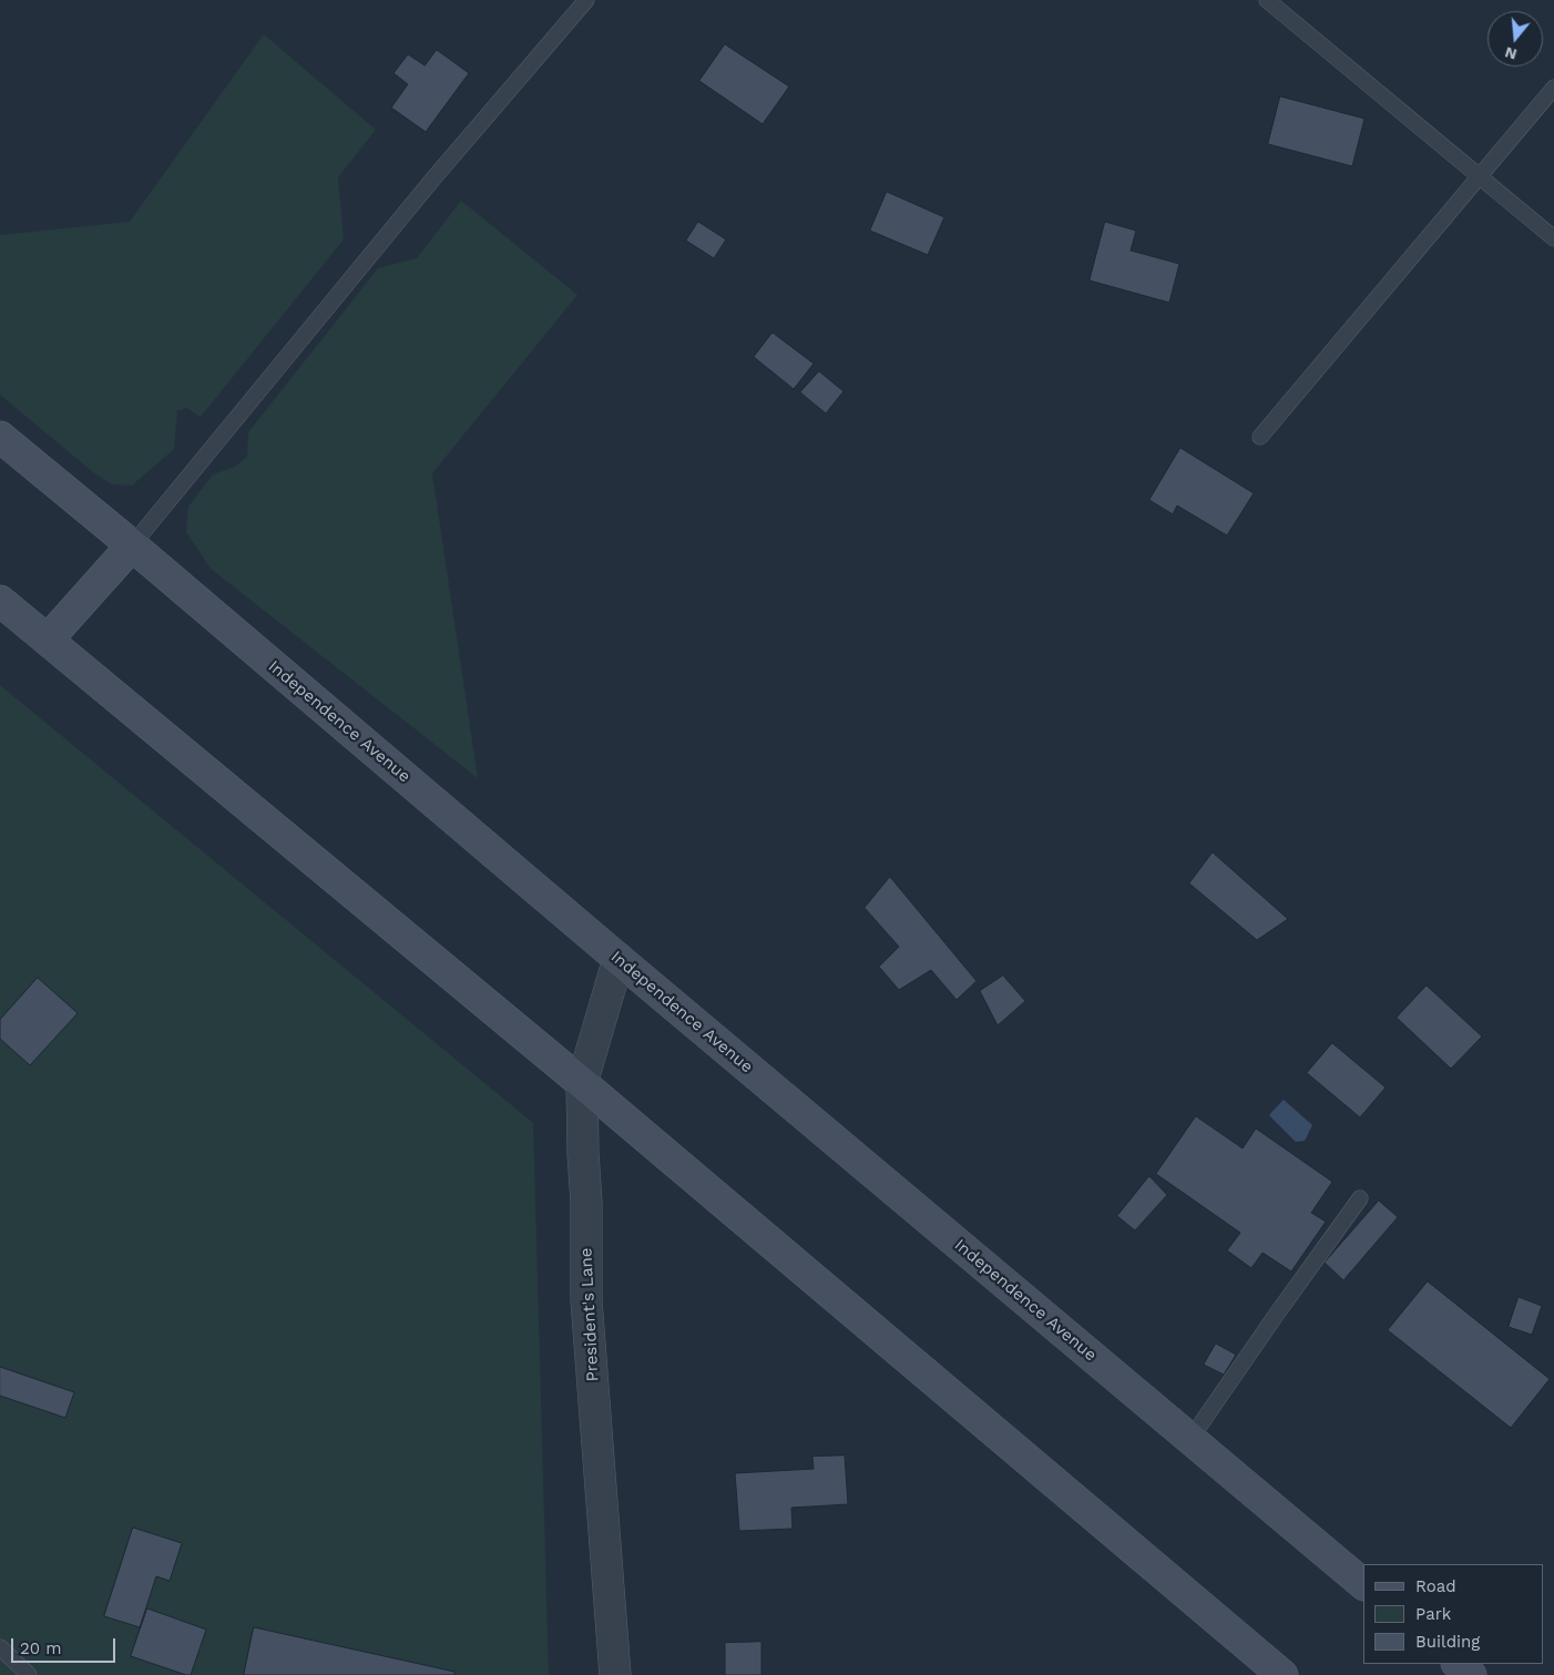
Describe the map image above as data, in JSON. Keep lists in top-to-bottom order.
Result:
{
  "streets": {
    "main road": ["Independence Avenue"],
    "street": ["President's Lane"]
  },
  "crossings": [
    ["Independence Avenue", "President's Lane"]
  ],
  "legend": ["Road", "Park", "Building"],
  "scale_bar": "20 m",
  "north": "bottom"
}
